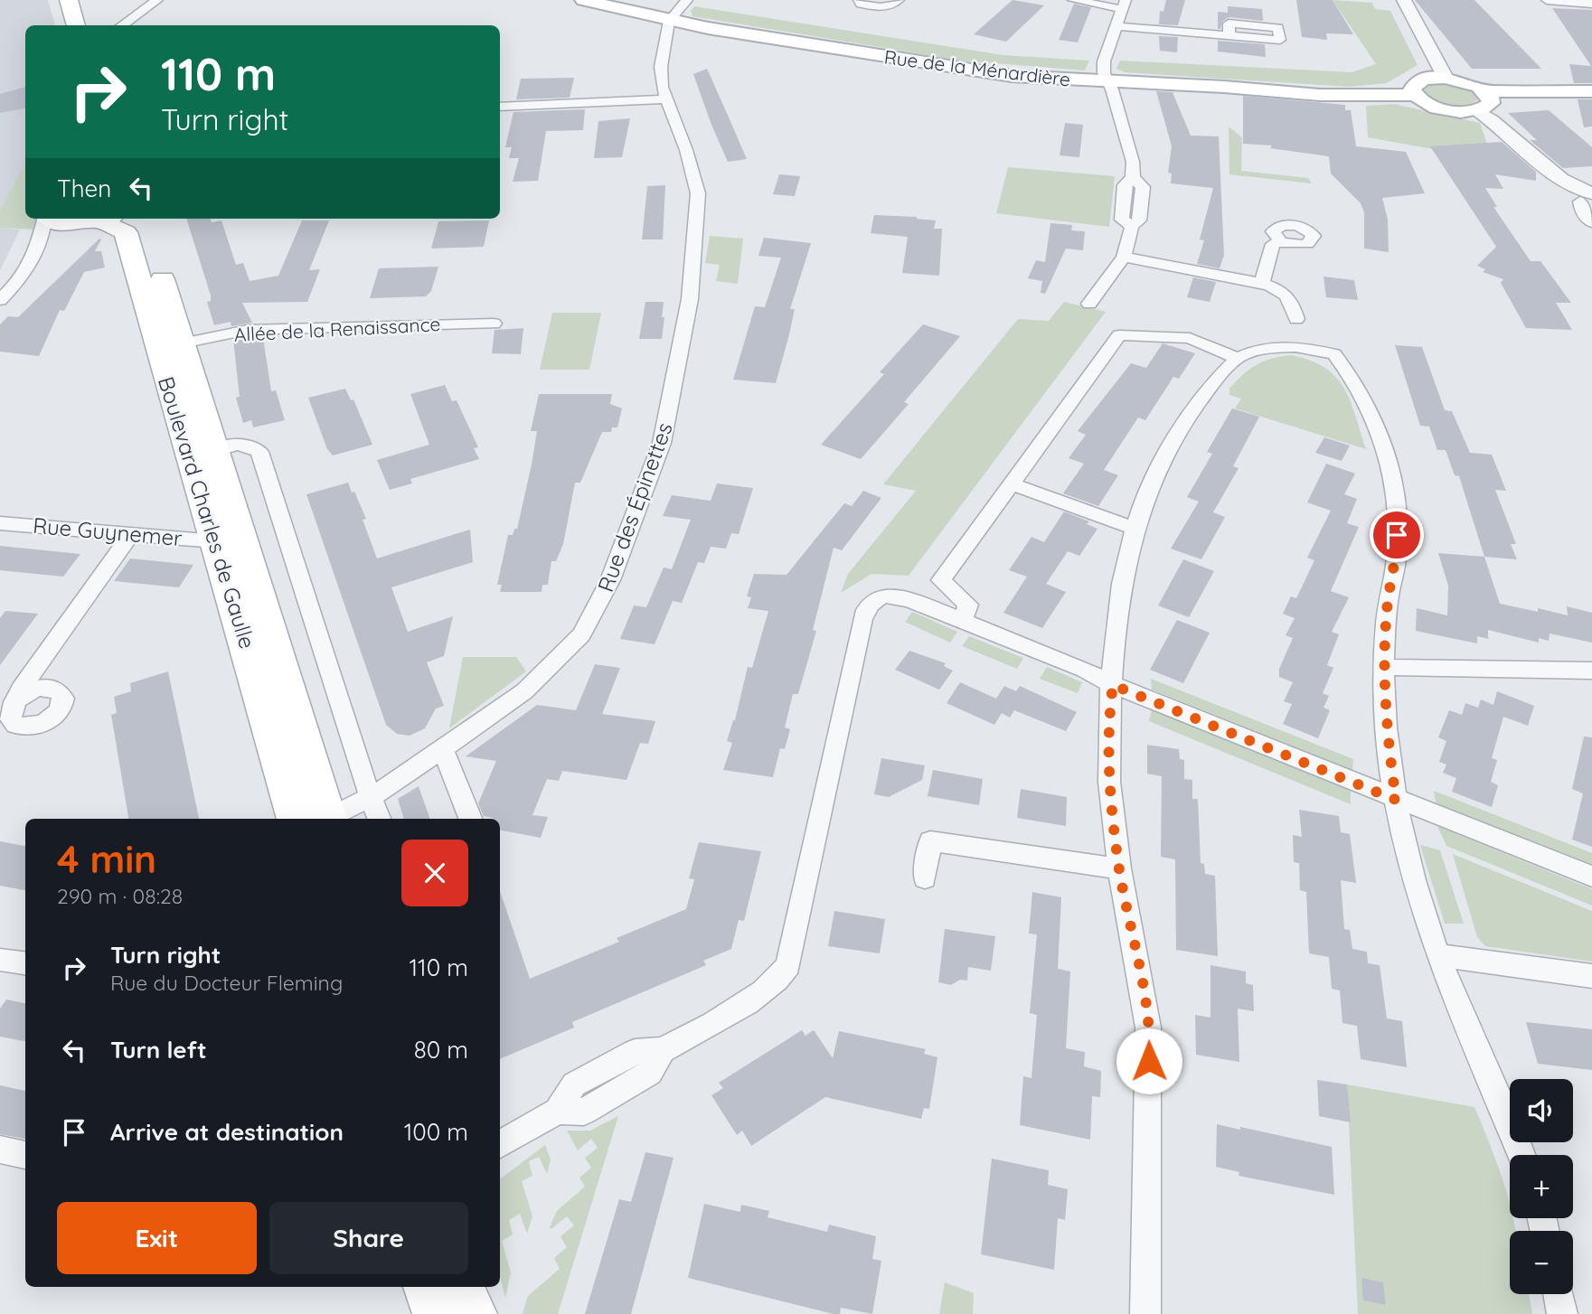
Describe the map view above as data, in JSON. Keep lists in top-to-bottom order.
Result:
{
  "streets": {
    "main road": ["Rue de la Ménardière", "Boulevard Charles de Gaulle"],
    "street": ["Allée de la Renaissance", "Rue des Épinettes", "Rue Guynemer"]
  },
  "crossings": [
    ["Rue de la Ménardière", "Rue des Épinettes"],
    ["Allée de la Renaissance", "Boulevard Charles de Gaulle"],
    ["Rue des Épinettes", "Boulevard Charles de Gaulle"],
    ["Boulevard Charles de Gaulle", "Rue Guynemer"]
  ],
  "page": {
    "turn": ["110 m", "Turn right"],
    "then": "Then",
    "heading": ["4 min", "290 m · 08:28"],
    "list": [
      {
        "name": "Turn right",
        "note": "Rue du Docteur Fleming",
        "value": "110 m"
      },
      {
        "name": "Turn left",
        "value": "80 m"
      },
      {
        "name": "Arrive at destination",
        "value": "100 m"
      }
    ],
    "map_buttons": ["+", "−"],
    "buttons": ["Exit", "Share"]
  }
}
